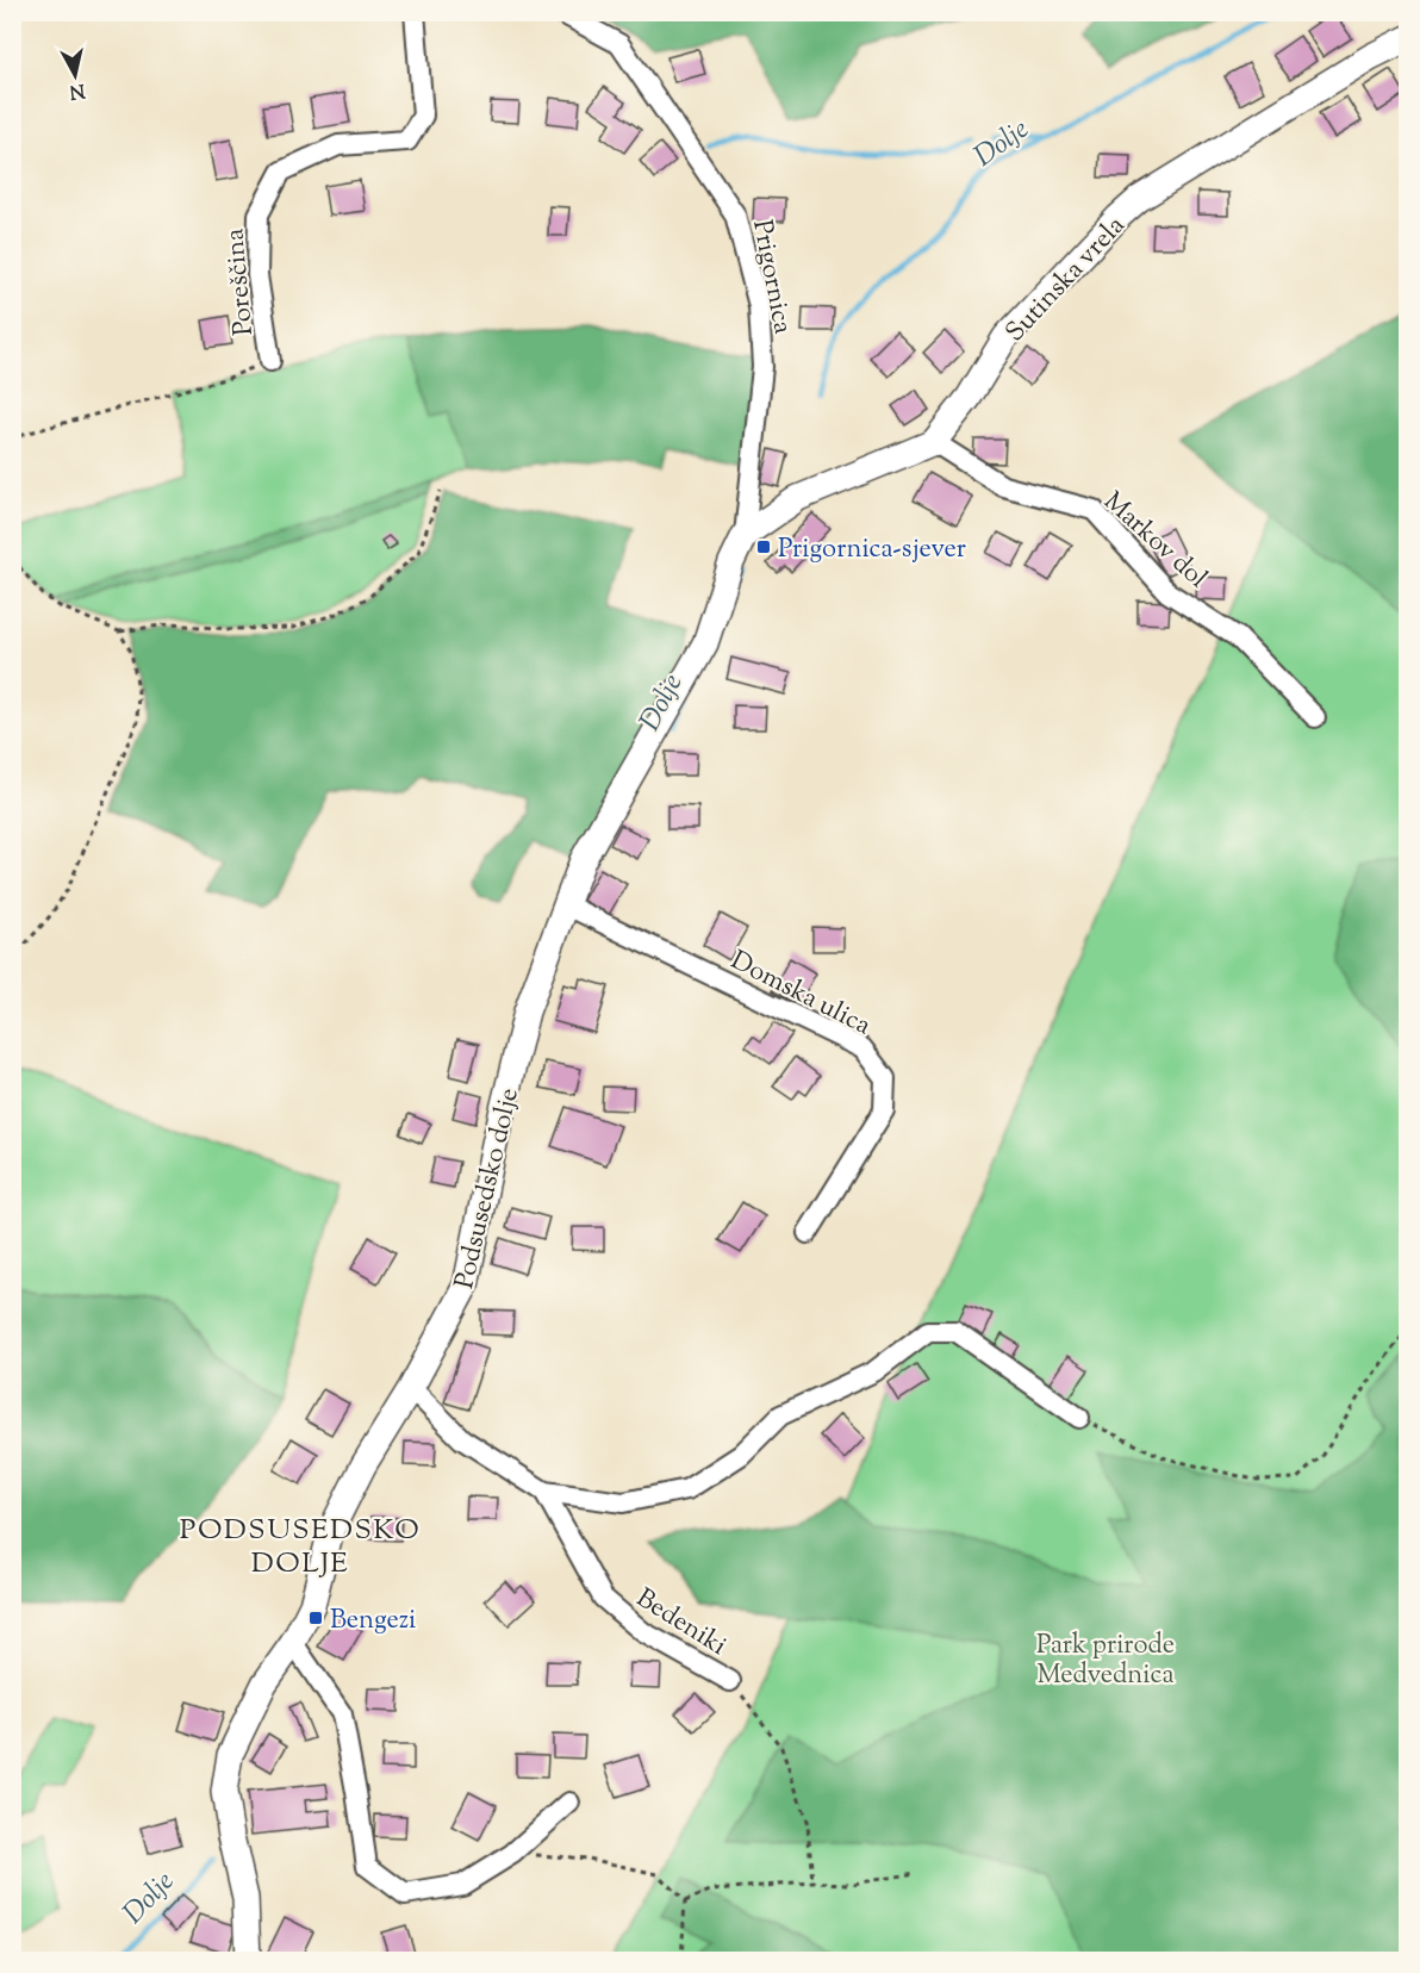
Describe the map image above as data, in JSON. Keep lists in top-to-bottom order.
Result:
{
  "streets": {
    "street": [
      "Prigornica",
      "Sutinska vrela",
      "Poreščina",
      "Markov dol",
      "Domska ulica",
      "Podsusedsko dolje",
      "Bedeniki"
    ]
  },
  "crossings": [
    ["Prigornica", "Podsusedsko dolje"],
    ["Sutinska vrela", "Markov dol"],
    ["Domska ulica", "Podsusedsko dolje"]
  ],
  "districts": ["PODSUSEDSKO DOLJE"],
  "water": ["Dolje"],
  "parks": ["Park prirode Medvednica"],
  "places": {
    "transit": ["Prigornica-sjever", "Bengezi"]
  },
  "north": "bottom"
}
